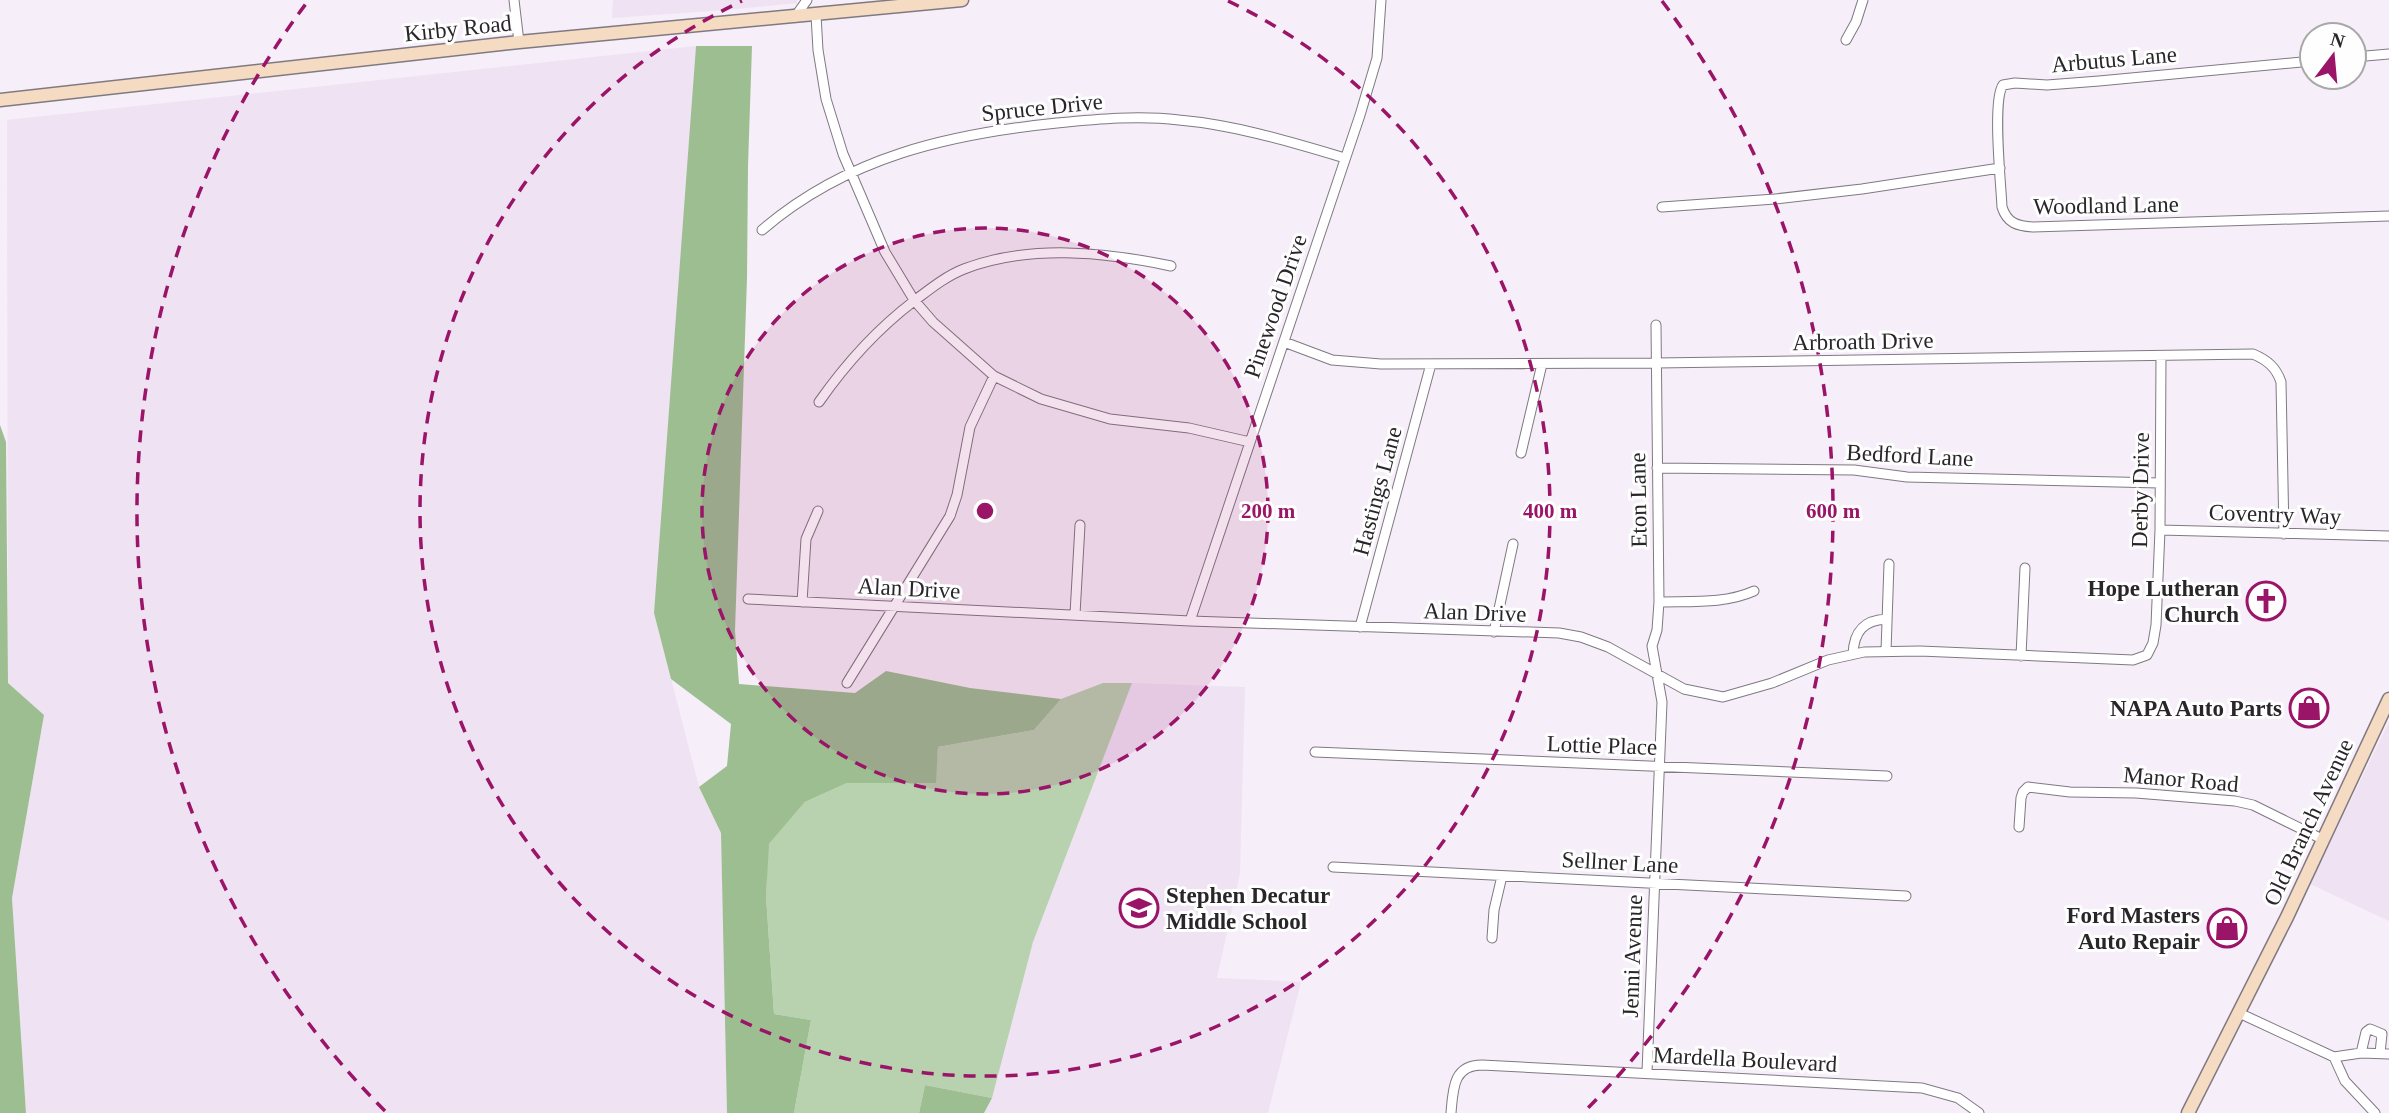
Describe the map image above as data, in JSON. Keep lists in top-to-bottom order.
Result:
{
  "streets": {
    "main road": ["Kirby Road", "Old Branch Avenue"],
    "street": [
      "Arbutus Lane",
      "Spruce Drive",
      "Woodland Lane",
      "Pinewood Drive",
      "Arbroath Drive",
      "Bedford Lane",
      "Derby Drive",
      "Hastings Lane",
      "Eton Lane",
      "Coventry Way",
      "Alan Drive",
      "Lottie Place",
      "Manor Road",
      "Sellner Lane",
      "Jenni Avenue",
      "Mardella Boulevard"
    ]
  },
  "crossings": [
    ["Arbutus Lane", "Woodland Lane"],
    ["Spruce Drive", "Pinewood Drive"],
    ["Pinewood Drive", "Arbroath Drive"],
    ["Pinewood Drive", "Alan Drive"],
    ["Arbroath Drive", "Derby Drive"],
    ["Arbroath Drive", "Hastings Lane"],
    ["Arbroath Drive", "Eton Lane"],
    ["Arbroath Drive", "Coventry Way"],
    ["Bedford Lane", "Derby Drive"],
    ["Bedford Lane", "Eton Lane"],
    ["Derby Drive", "Coventry Way"],
    ["Derby Drive", "Alan Drive"],
    ["Hastings Lane", "Alan Drive"],
    ["Eton Lane", "Alan Drive"],
    ["Eton Lane", "Jenni Avenue"],
    ["Alan Drive", "Jenni Avenue"],
    ["Lottie Place", "Jenni Avenue"],
    ["Manor Road", "Old Branch Avenue"],
    ["Sellner Lane", "Jenni Avenue"],
    ["Jenni Avenue", "Mardella Boulevard"]
  ],
  "places": {
    "church": ["Hope Lutheran Church"],
    "shop": ["NAPA Auto Parts", "Ford Masters Auto Repair"],
    "school or university": ["Stephen Decatur Middle School"]
  },
  "north": "top",
  "rings": ["200 m", "400 m", "600 m"]
}
